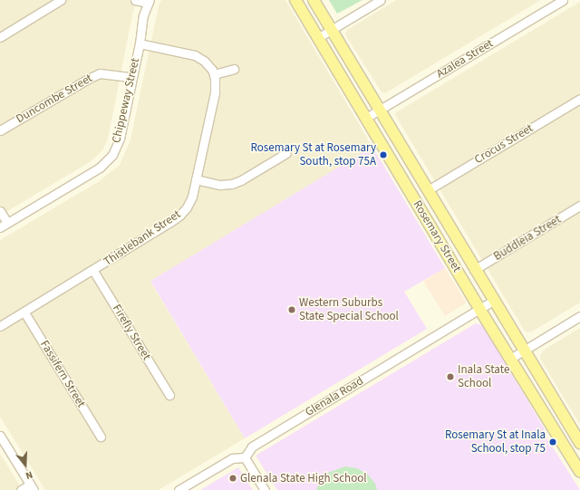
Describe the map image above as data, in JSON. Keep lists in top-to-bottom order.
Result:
{
  "streets": {
    "main road": ["Rosemary Street"],
    "street": [
      "Azalea Street",
      "Duncombe Street",
      "Chippeway Street",
      "Crocus Street",
      "Thistlebank Street",
      "Buddleia Street",
      "Firefly Street",
      "Fassifern Street",
      "Glenala Road"
    ]
  },
  "crossings": [
    ["Azalea Street", "Rosemary Street"],
    ["Duncombe Street", "Chippeway Street"],
    ["Crocus Street", "Rosemary Street"],
    ["Rosemary Street", "Buddleia Street"],
    ["Rosemary Street", "Glenala Road"],
    ["Thistlebank Street", "Firefly Street"],
    ["Thistlebank Street", "Fassifern Street"]
  ],
  "places": [
    "Rosemary St at Rosemary South, stop 75A",
    "Western Suburbs State Special School",
    "Inala State School",
    "Rosemary St at Inala School, stop 75",
    "Glenala State High School"
  ],
  "north": "bottom"
}
